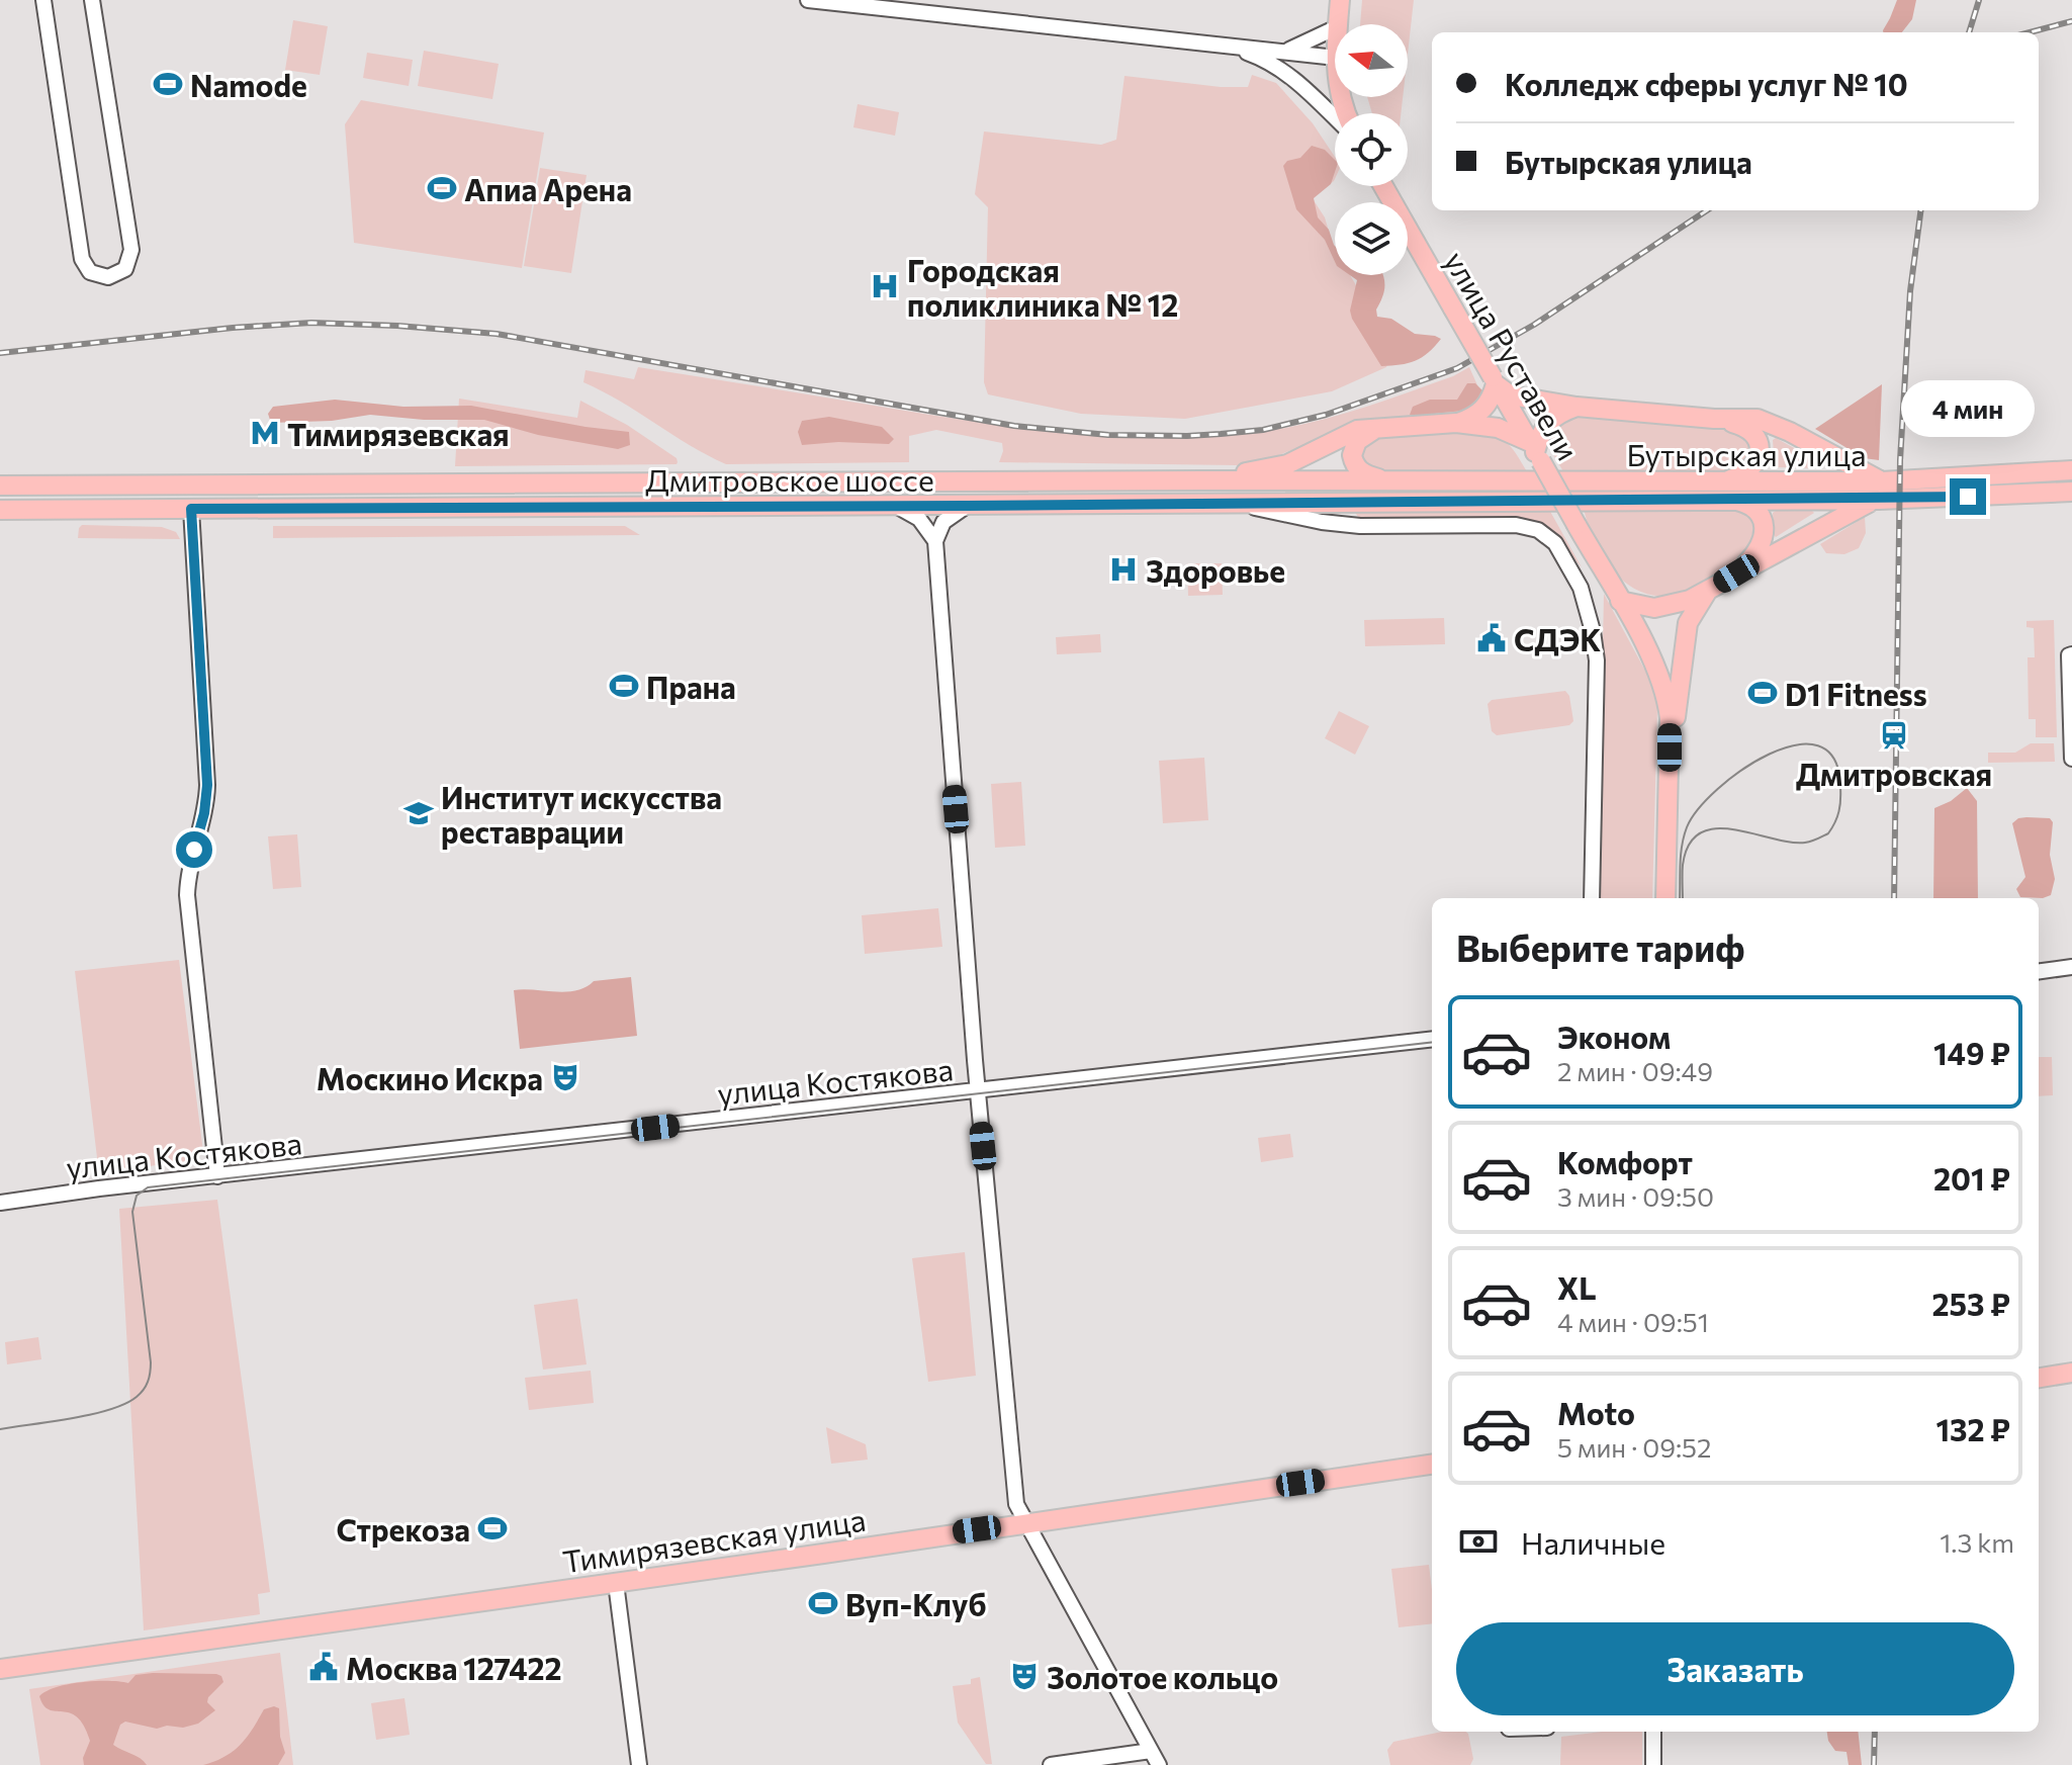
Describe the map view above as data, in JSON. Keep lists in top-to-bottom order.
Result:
{
  "streets": {
    "main road": [
      "улица Руставели",
      "Бутырская улица",
      "Дмитровское шоссе",
      "Тимирязевская улица"
    ],
    "street": ["улица Костякова"]
  },
  "crossings": [
    ["Бутырская улица", "Дмитровское шоссе"]
  ],
  "places": {
    "sports": [
      "Namode",
      "Апиа Арена",
      "Прана",
      "D1 Fitness",
      "Стрекоза",
      "Вуп-Клуб"
    ],
    "hospital": ["Городская поликлиника № 12", "Здоровье"],
    "metro station": ["Тимирязевская"],
    "public building": ["СДЭК", "Москва 127422"],
    "station": ["Дмитровская"],
    "school or university": ["Институт искусства реставрации"],
    "theatre": ["Москино Искра", "Золотое кольцо"]
  },
  "north": "left",
  "page": {
    "banner": ["Колледж сферы услуг № 10", "Бутырская улица"],
    "bubble": "4 мин",
    "heading": "Выберите тариф",
    "list": [
      {
        "name": "Эконом",
        "note": "2 мин · 09:49",
        "value": "149 ₽"
      },
      {
        "name": "Комфорт",
        "note": "3 мин · 09:50",
        "value": "201 ₽"
      },
      {
        "name": "XL",
        "note": "4 мин · 09:51",
        "value": "253 ₽"
      },
      {
        "name": "Moto",
        "note": "5 мин · 09:52",
        "value": "132 ₽"
      }
    ],
    "pay": ["Наличные", "1.3 km"],
    "buttons": "Заказать"
  }
}
